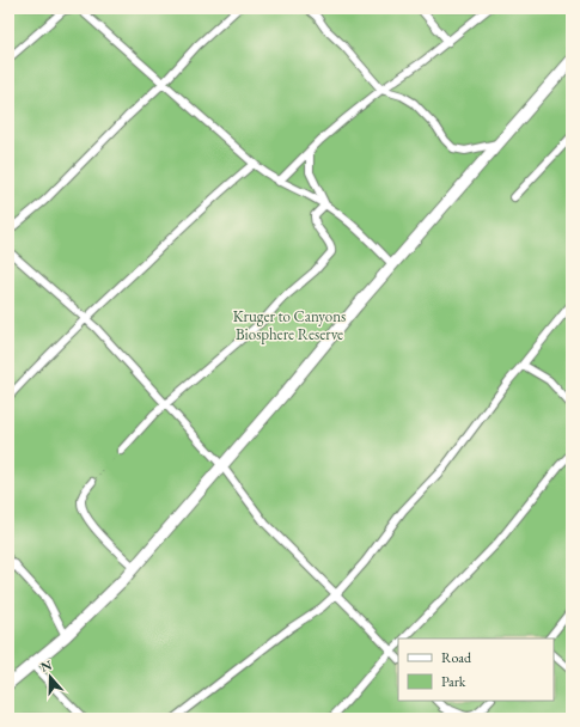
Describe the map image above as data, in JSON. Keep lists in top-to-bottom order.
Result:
{
  "parks": ["Kruger to Canyons Biosphere Reserve"],
  "legend": ["Road", "Park"],
  "north": "top"
}
